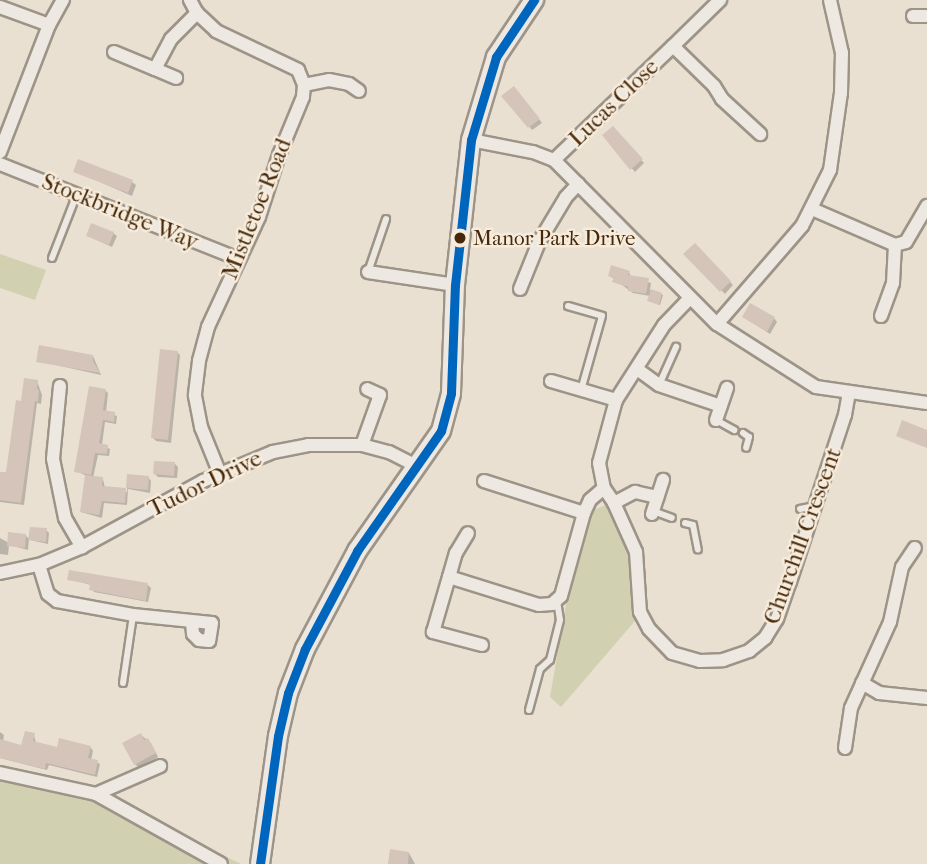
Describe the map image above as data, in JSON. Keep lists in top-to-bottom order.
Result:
{
  "streets": {
    "street": [
      "Lucas Close",
      "Mistletoe Road",
      "Stockbridge Way",
      "Tudor Drive",
      "Churchill Crescent"
    ]
  },
  "crossings": [
    ["Mistletoe Road", "Stockbridge Way"],
    ["Mistletoe Road", "Tudor Drive"]
  ],
  "places": ["Manor Park Drive"]
}
